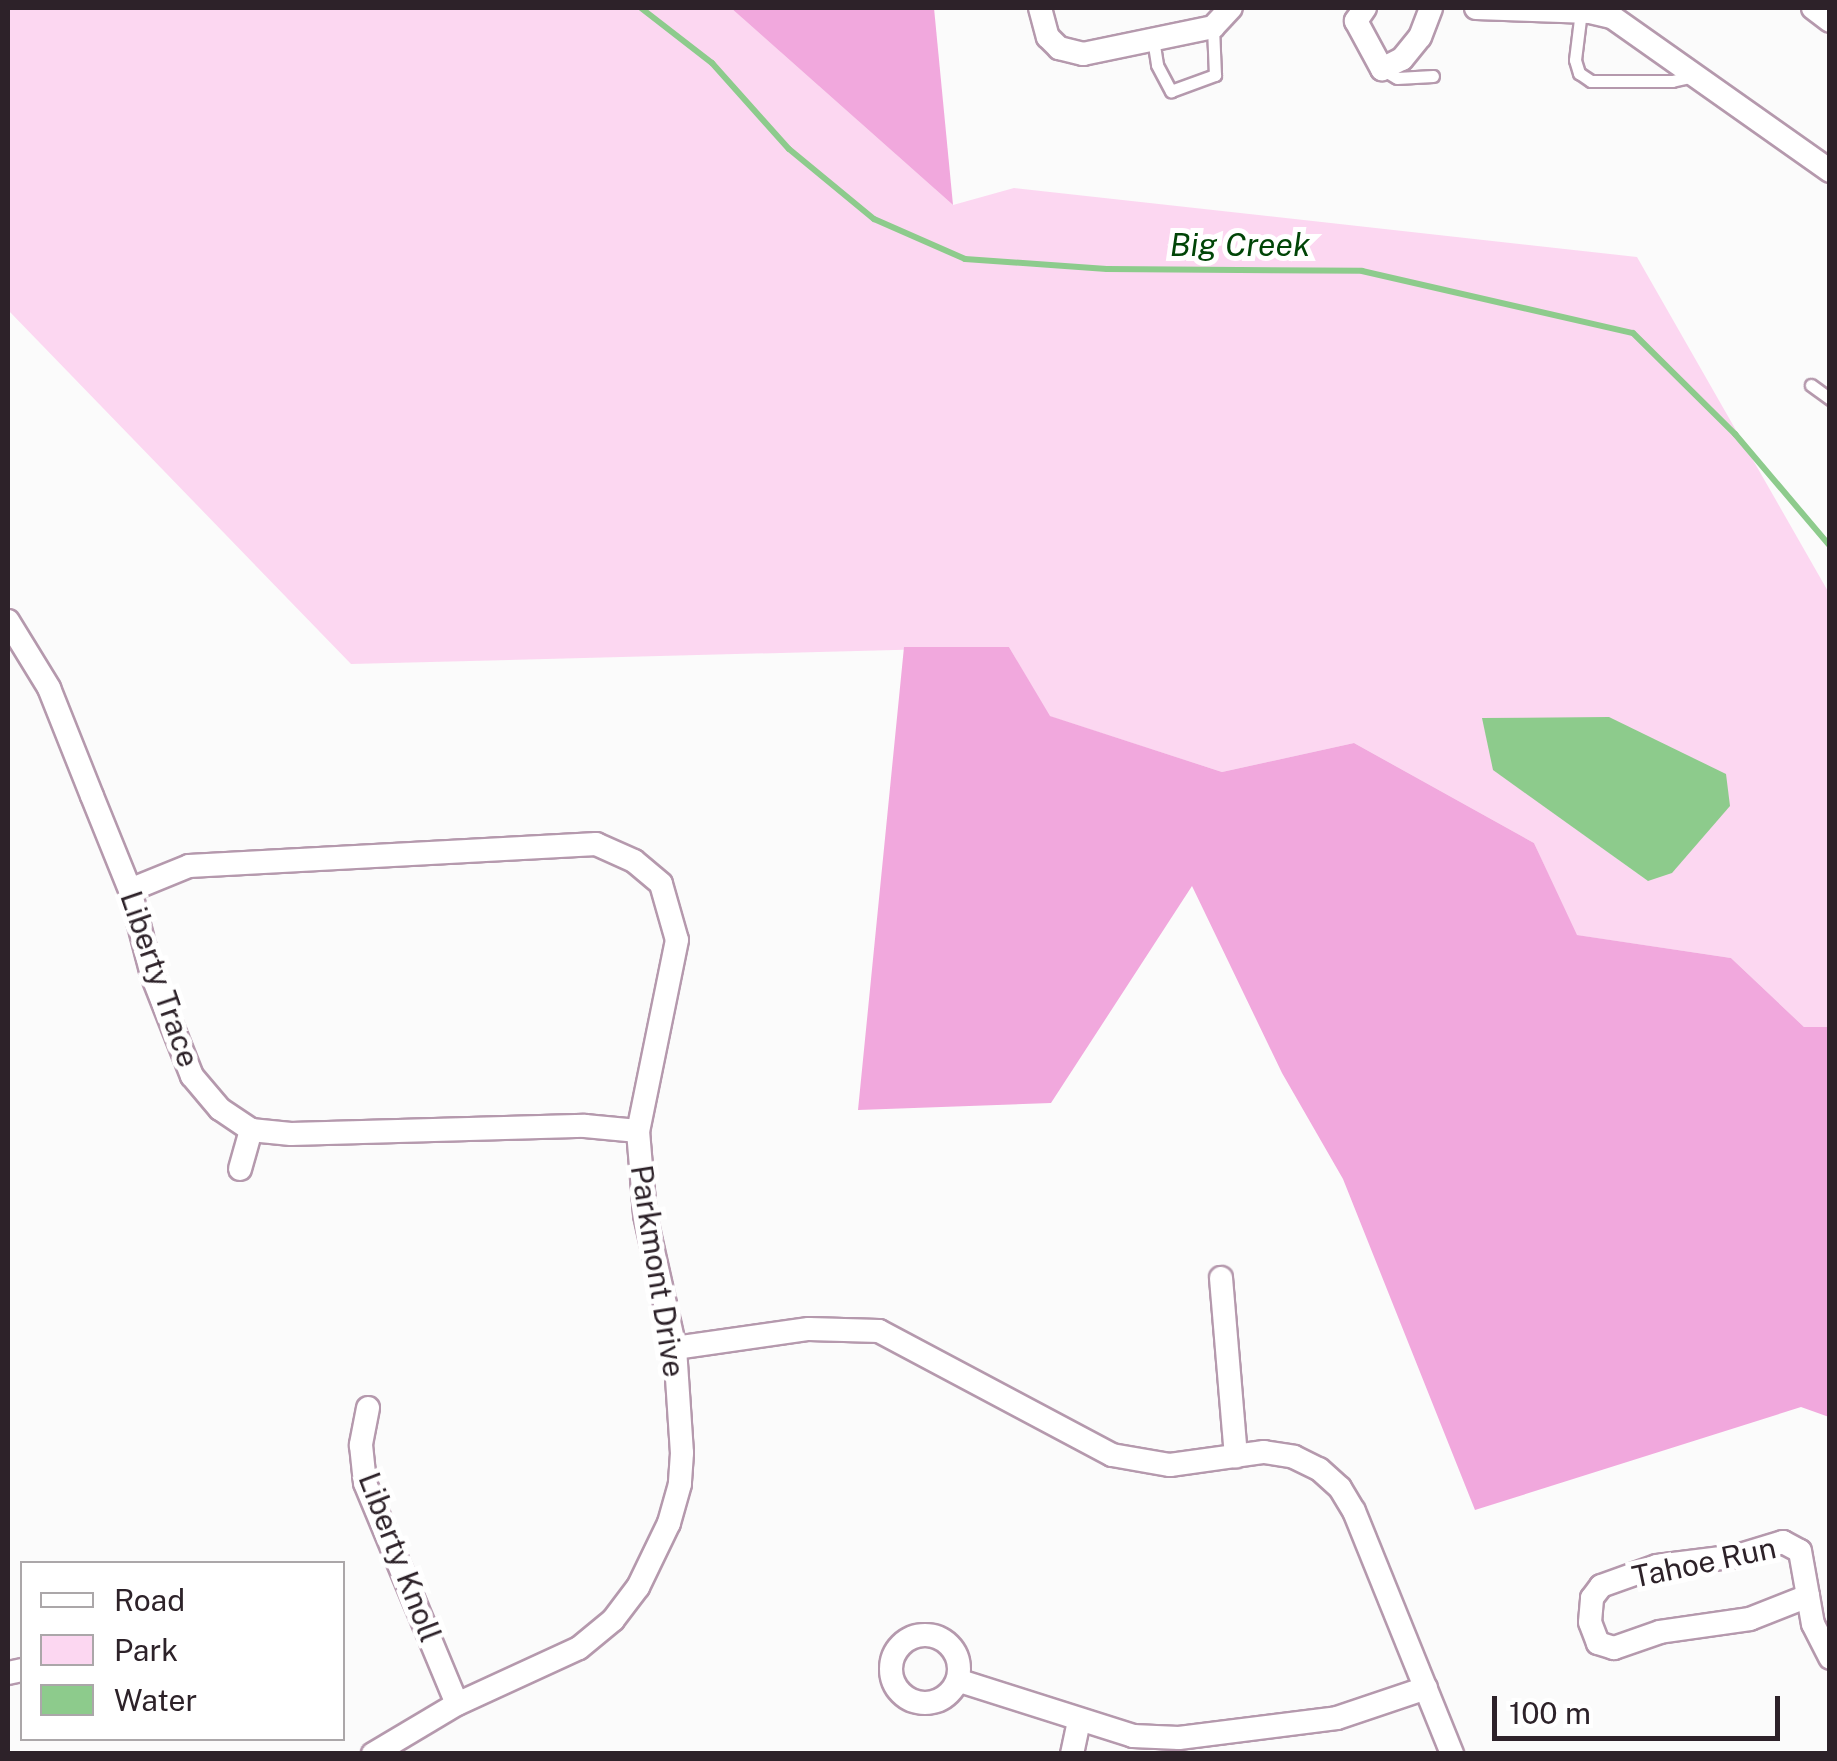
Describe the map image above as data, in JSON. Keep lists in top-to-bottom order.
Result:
{
  "streets": {
    "street": [
      "Liberty Trace",
      "Parkmont Drive",
      "Liberty Knoll",
      "Tahoe Run"
    ]
  },
  "crossings": [
    ["Liberty Trace", "Parkmont Drive"],
    ["Parkmont Drive", "Liberty Knoll"]
  ],
  "water": ["Big Creek"],
  "legend": ["Road", "Park", "Water"],
  "scale_bar": "100 m"
}
